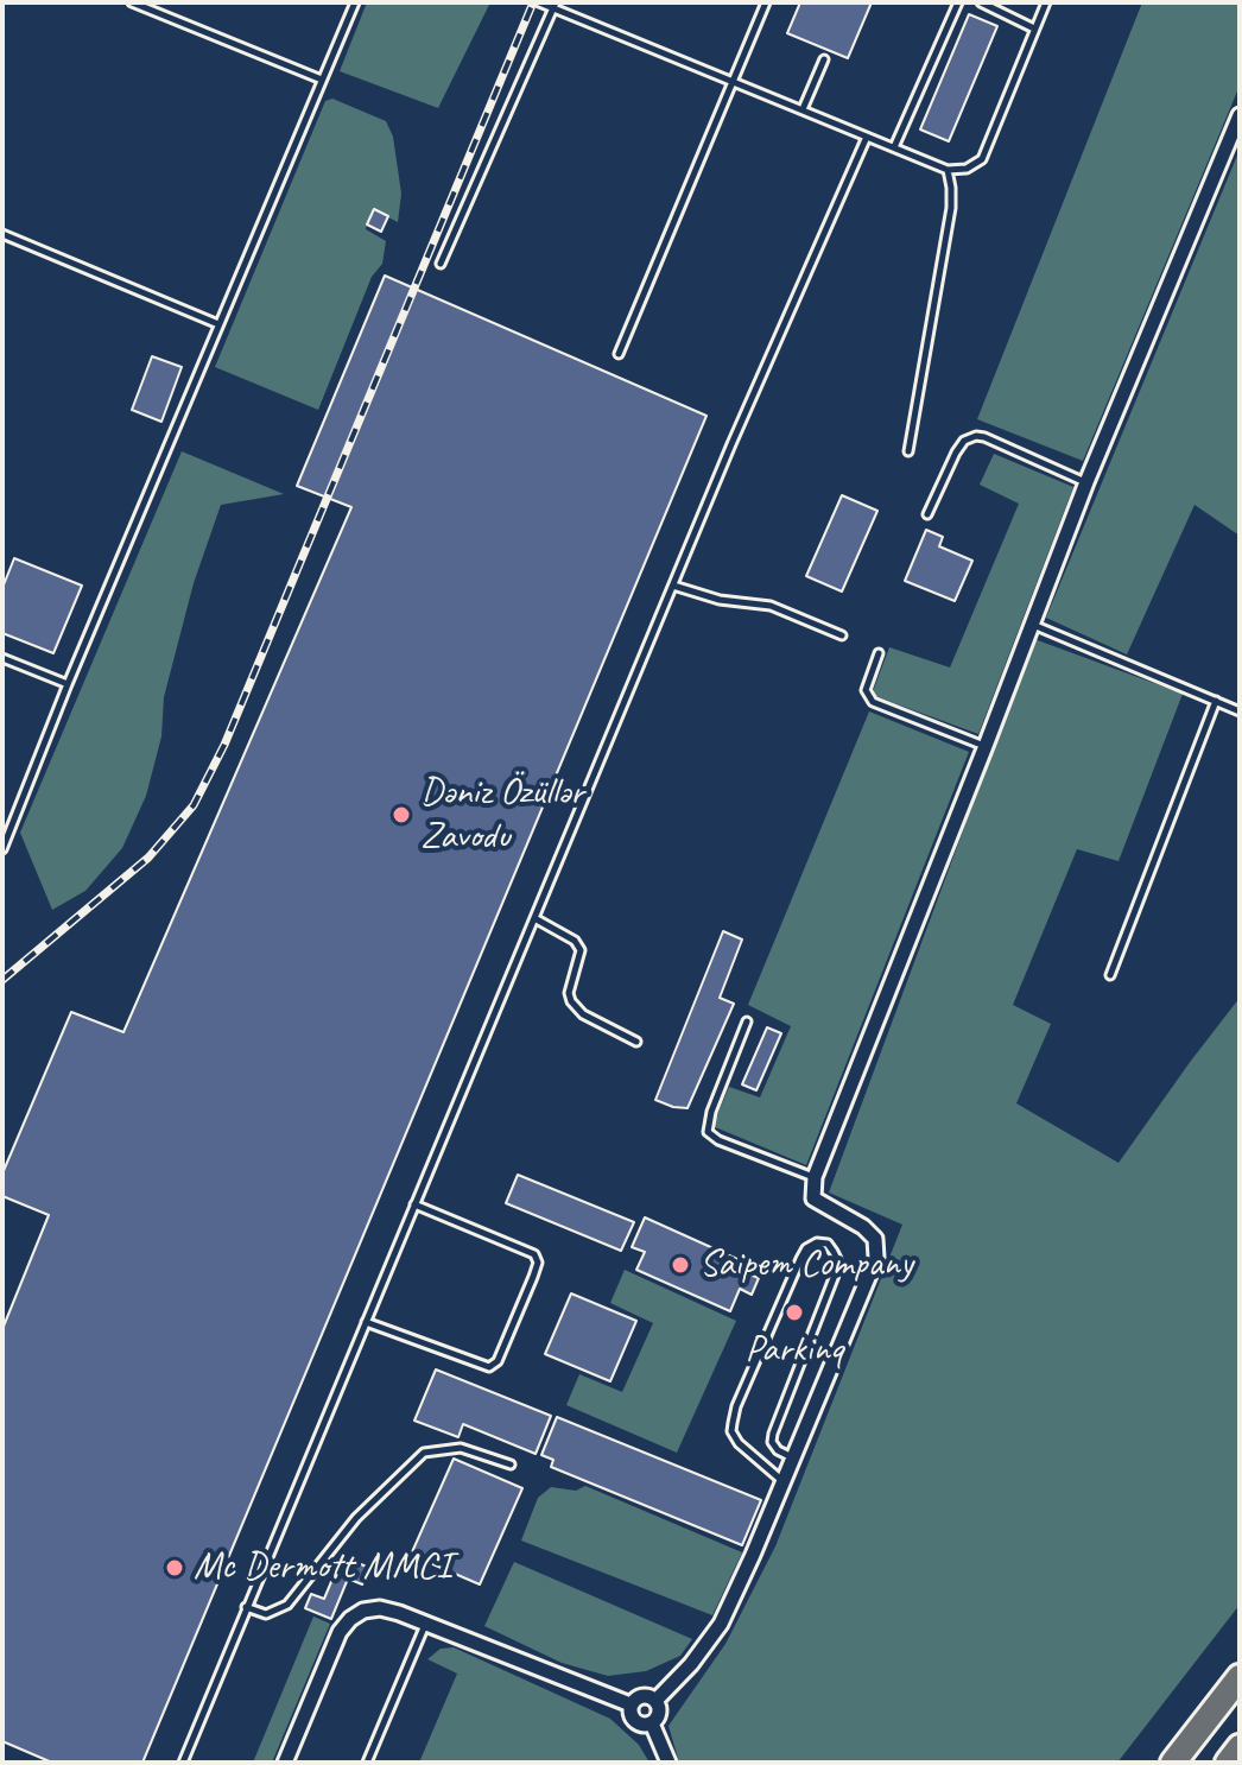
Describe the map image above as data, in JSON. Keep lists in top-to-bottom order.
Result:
{
  "places": [
    "Dəniz Özüllər Zavodu",
    "Saipem Company",
    "Parkinq",
    "Mc Dermott MMCI"
  ]
}
